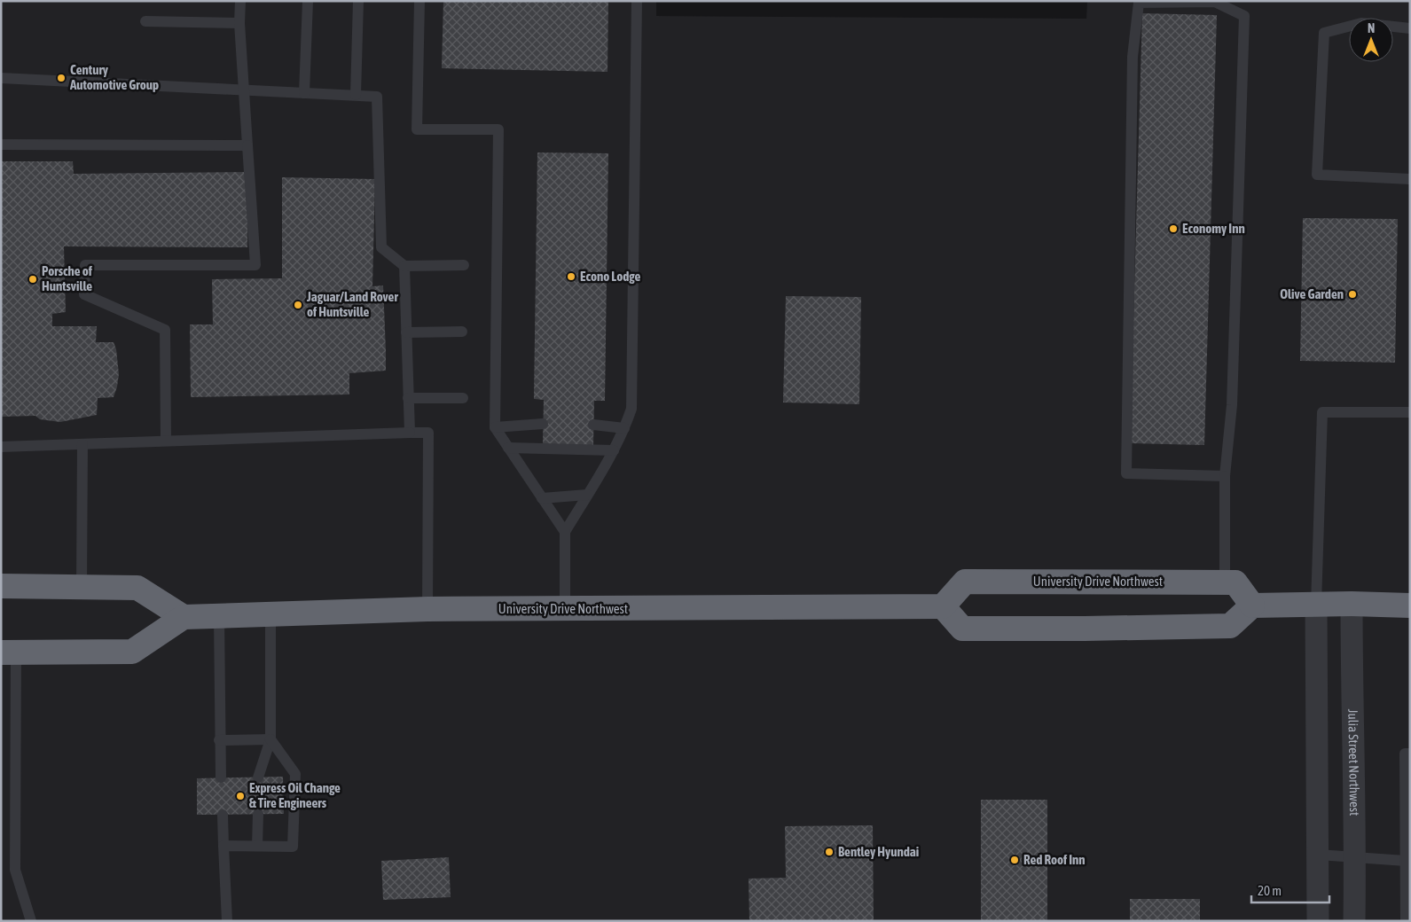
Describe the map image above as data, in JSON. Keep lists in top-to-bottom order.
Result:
{
  "streets": {
    "highway": ["University Drive Northwest"],
    "street": ["Julia Street Northwest"]
  },
  "places": [
    "Century Automotive Group",
    "Economy Inn",
    "Econo Lodge",
    "Porsche of Huntsville",
    "Olive Garden",
    "Jaguar/Land Rover of Huntsville",
    "Express Oil Change & Tire Engineers",
    "Bentley Hyundai",
    "Red Roof Inn"
  ],
  "scale_bar": "20 m",
  "north": "top"
}
